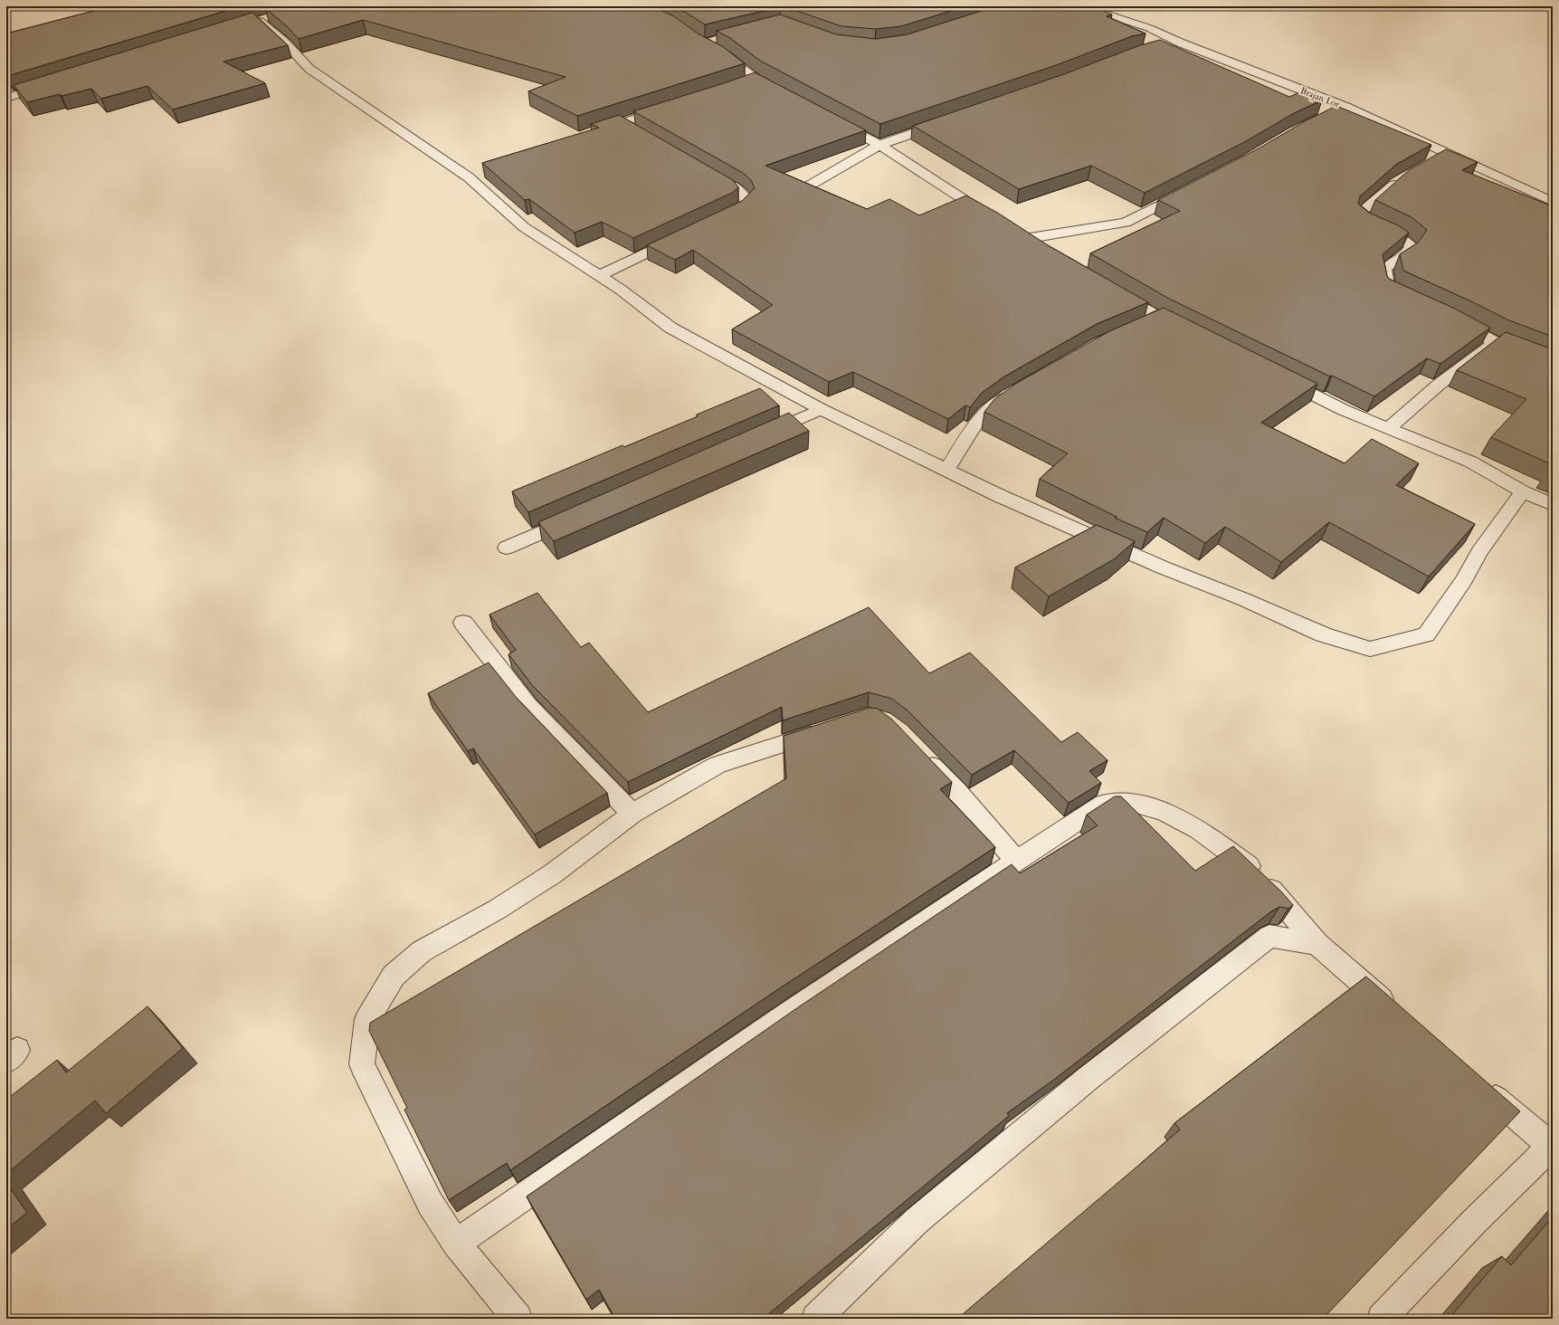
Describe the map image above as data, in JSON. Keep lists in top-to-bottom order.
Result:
{
  "streets": {
    "street": ["Brajan Lor"]
  }
}
